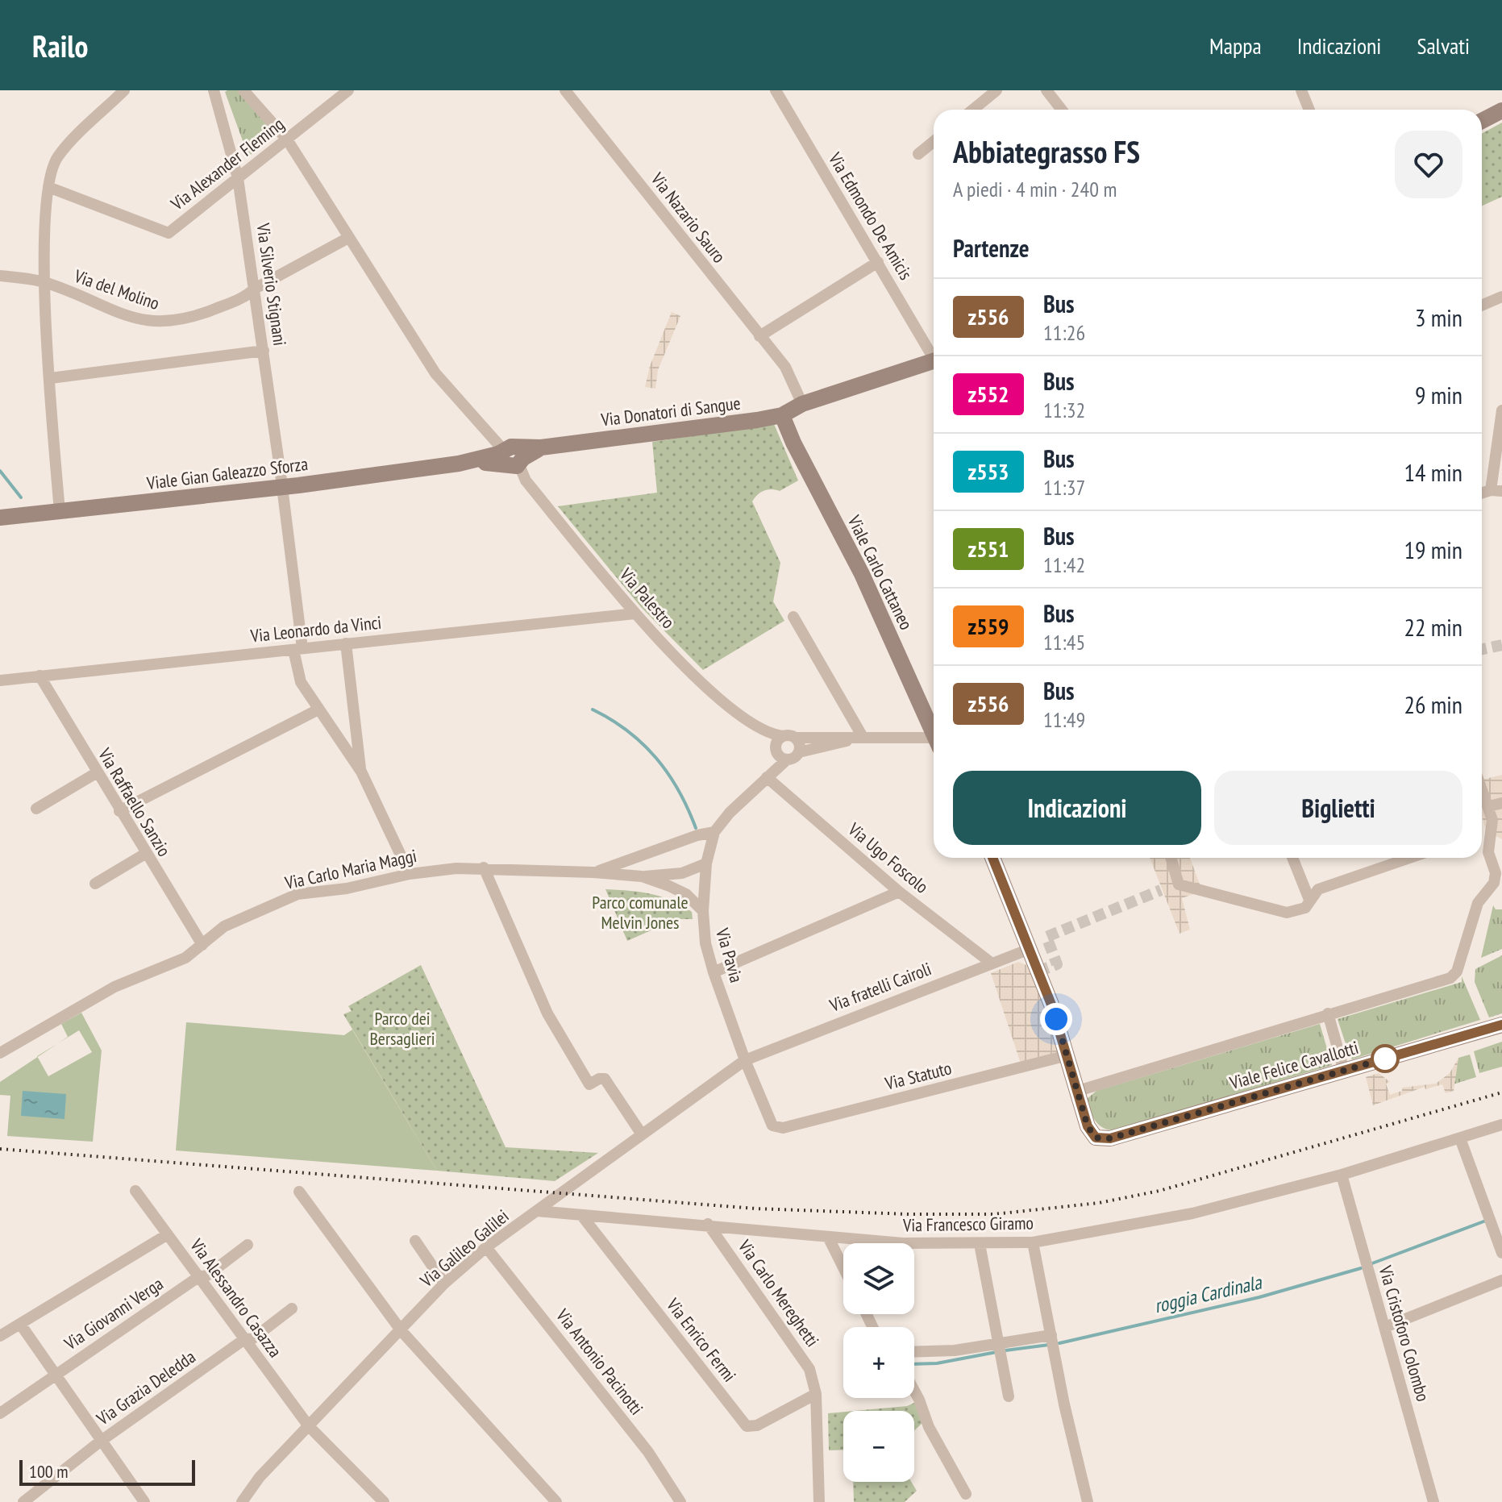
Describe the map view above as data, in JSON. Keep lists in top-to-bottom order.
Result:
{
  "streets": {
    "street": [
      "Via Alexander Fleming",
      "Via Edmondo De Amicis",
      "Via Nazario Sauro",
      "Via Silverio Stignani",
      "Via del Molino",
      "Via Donatori di Sangue",
      "Viale Gian Galeazzo Sforza",
      "Viale Carlo Cattaneo",
      "Via Palestro",
      "Via Leonardo da Vinci",
      "Via Raffaello Sanzio",
      "Via Ugo Foscolo",
      "Via Carlo Maria Maggi",
      "Via Pavia",
      "Via fratelli Cairoli",
      "Viale Felice Cavallotti",
      "Via Statuto",
      "Via Francesco Giramo",
      "Via Galileo Galilei",
      "Via Carlo Mereghetti",
      "Via Alessandro Casazza",
      "Via Giovanni Verga",
      "Via Cristoforo Colombo",
      "Via Enrico Fermi",
      "Via Antonio Pacinotti",
      "Via Grazia Deledda"
    ]
  },
  "crossings": [
    ["Via Alexander Fleming", "Via Silverio Stignani"],
    ["Via Alexander Fleming", "Via Palestro"],
    ["Via Nazario Sauro", "Via Donatori di Sangue"],
    ["Via Silverio Stignani", "Via del Molino"],
    ["Via Silverio Stignani", "Viale Gian Galeazzo Sforza"],
    ["Via Silverio Stignani", "Via Leonardo da Vinci"],
    ["Via del Molino", "Via Palestro"],
    ["Via Donatori di Sangue", "Viale Gian Galeazzo Sforza"],
    ["Via Donatori di Sangue", "Viale Carlo Cattaneo"],
    ["Via Donatori di Sangue", "Via Palestro"],
    ["Viale Gian Galeazzo Sforza", "Via Palestro"],
    ["Via Palestro", "Via Leonardo da Vinci"],
    ["Via Palestro", "Via Pavia"],
    ["Via Leonardo da Vinci", "Via Raffaello Sanzio"],
    ["Via Raffaello Sanzio", "Via Carlo Maria Maggi"],
    ["Via Ugo Foscolo", "Via Pavia"],
    ["Via Ugo Foscolo", "Via fratelli Cairoli"],
    ["Via Carlo Maria Maggi", "Via Pavia"],
    ["Via Pavia", "Via fratelli Cairoli"],
    ["Via Pavia", "Via Statuto"],
    ["Via Pavia", "Via Galileo Galilei"],
    ["Via fratelli Cairoli", "Via Galileo Galilei"],
    ["Via Francesco Giramo", "Via Galileo Galilei"],
    ["Via Francesco Giramo", "Via Carlo Mereghetti"],
    ["Via Francesco Giramo", "Via Cristoforo Colombo"],
    ["Via Francesco Giramo", "Via Enrico Fermi"],
    ["Via Galileo Galilei", "Via Alessandro Casazza"],
    ["Via Galileo Galilei", "Via Antonio Pacinotti"],
    ["Via Carlo Mereghetti", "Via Enrico Fermi"],
    ["Via Alessandro Casazza", "Via Giovanni Verga"],
    ["Via Alessandro Casazza", "Via Grazia Deledda"]
  ],
  "water": ["roggia Cardinala"],
  "parks": ["Parco comunale Melvin Jones", "Parco dei Bersaglieri"],
  "lines": ["bus line z556"],
  "scale_bar": "100 m",
  "page": {
    "header": "Railo",
    "nav": ["Mappa", "Indicazioni", "Salvati"],
    "heading": [
      ["Abbiategrasso FS", "A piedi · 4 min · 240 m"],
      "Partenze"
    ],
    "list": [
      {
        "mark": "z556",
        "name": "Bus",
        "note": "11:26",
        "value": "3 min"
      },
      {
        "mark": "z552",
        "name": "Bus",
        "note": "11:32",
        "value": "9 min"
      },
      {
        "mark": "z553",
        "name": "Bus",
        "note": "11:37",
        "value": "14 min"
      },
      {
        "mark": "z551",
        "name": "Bus",
        "note": "11:42",
        "value": "19 min"
      },
      {
        "mark": "z559",
        "name": "Bus",
        "note": "11:45",
        "value": "22 min"
      },
      {
        "mark": "z556",
        "name": "Bus",
        "note": "11:49",
        "value": "26 min"
      }
    ],
    "buttons": ["Indicazioni", "Biglietti"],
    "map_buttons": ["+", "−"],
    "scale": "100 m"
  }
}
